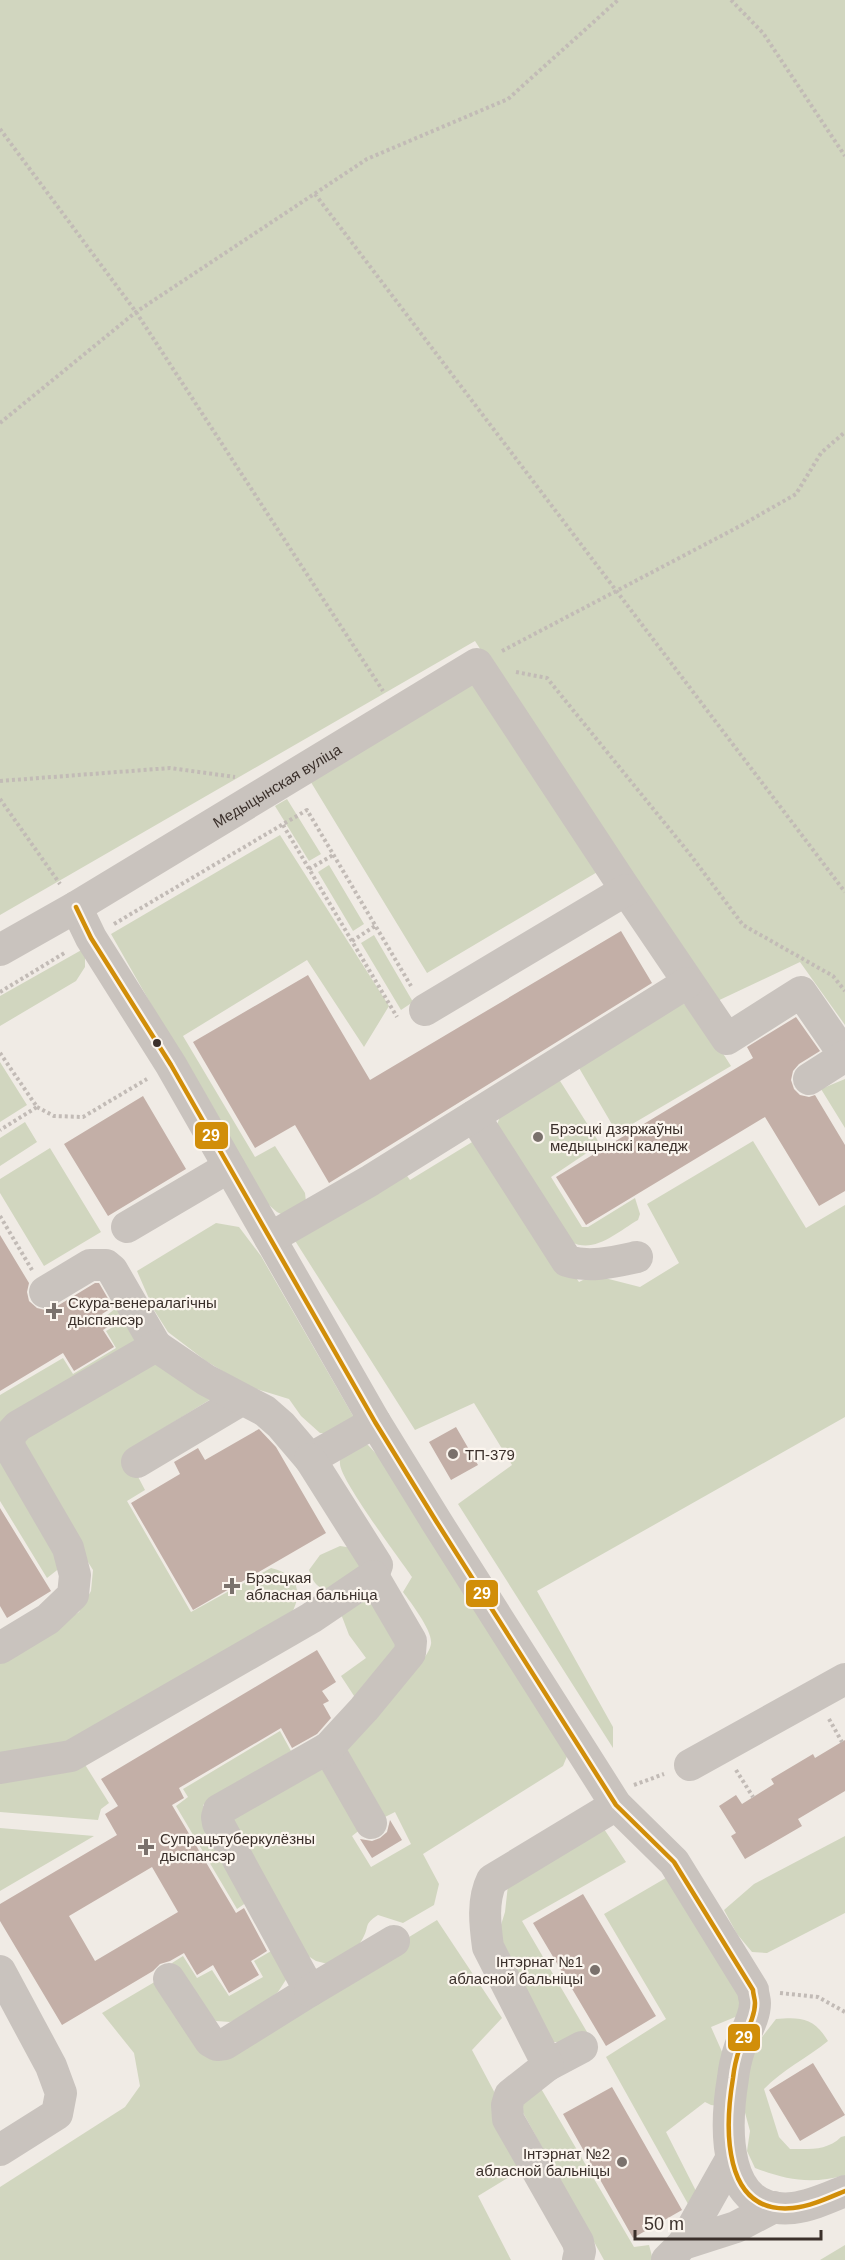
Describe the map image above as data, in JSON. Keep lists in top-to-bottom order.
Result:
{
  "streets": {
    "street": ["Медыцынская вуліца"]
  },
  "places": {
    "other": [
      "Брэсцкі дзяржаўны медыцынскі каледж",
      "ТП-379",
      "Інтэрнат №1 абласной бальніцы",
      "Інтэрнат №2 абласной бальніцы"
    ],
    "health": ["Скура-венералагічны дыспансэр", "Брэсцкая абласная бальніца", "Супрацьтуберкулёзны дыспансэр"]
  },
  "lines": ["transit line 29"],
  "scale_bar": "50 m"
}
